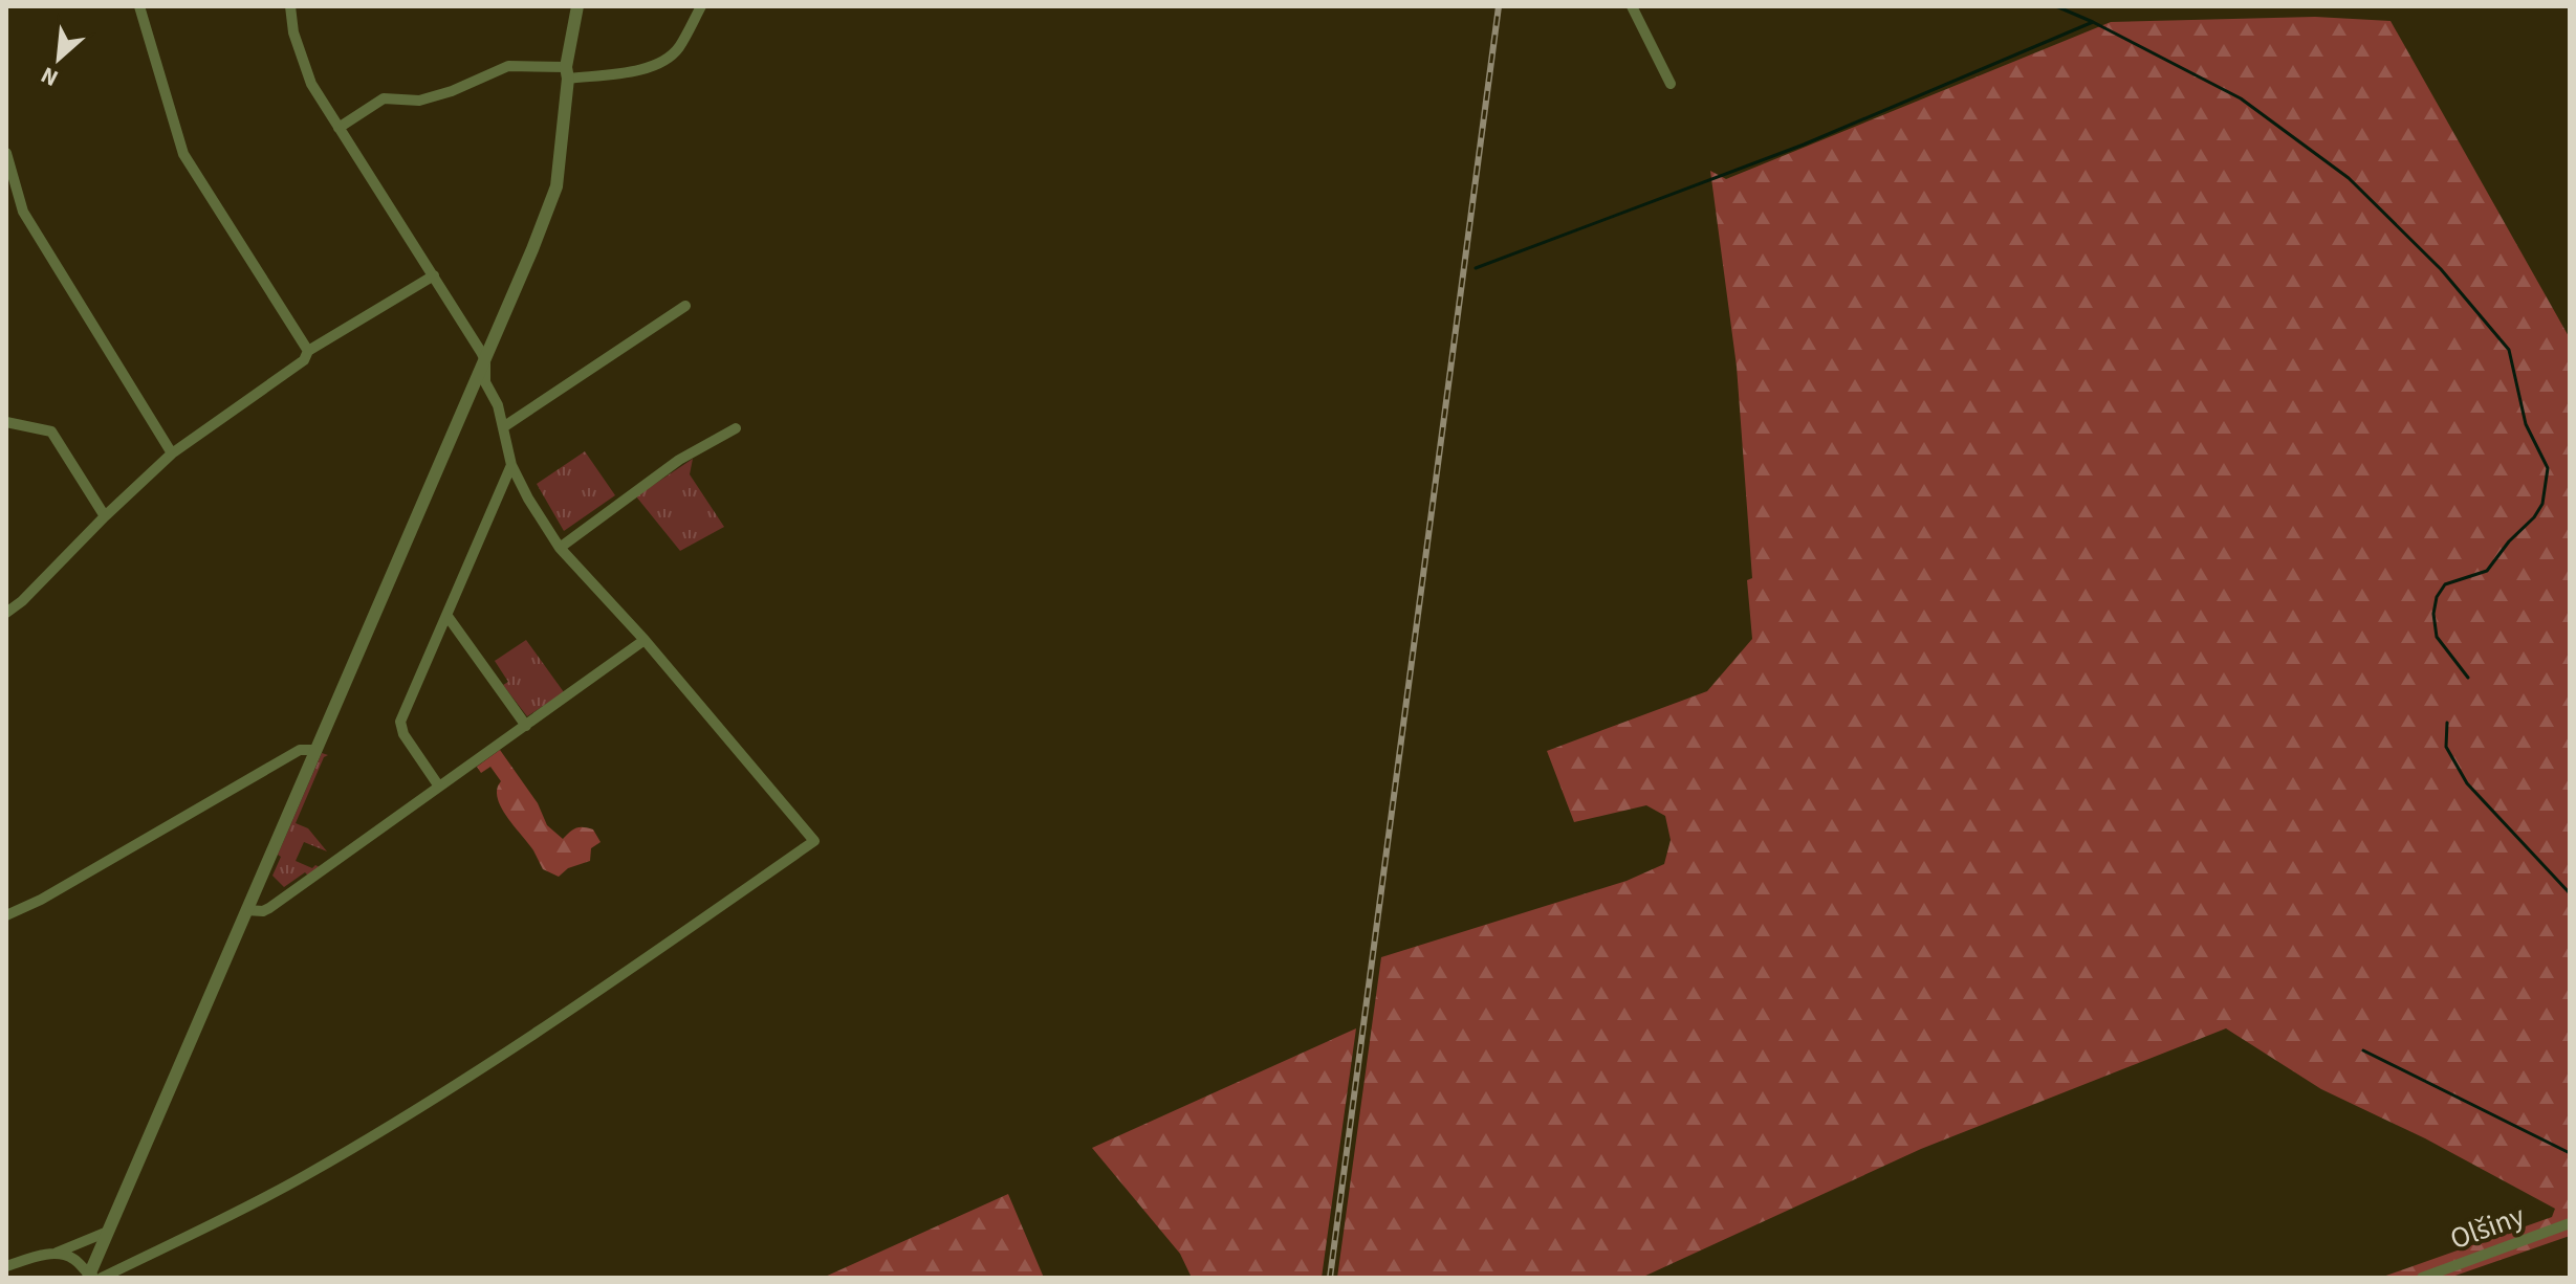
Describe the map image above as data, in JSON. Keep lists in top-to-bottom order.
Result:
{
  "streets": {
    "street": ["Olšiny"]
  },
  "north": "bottom left"
}
